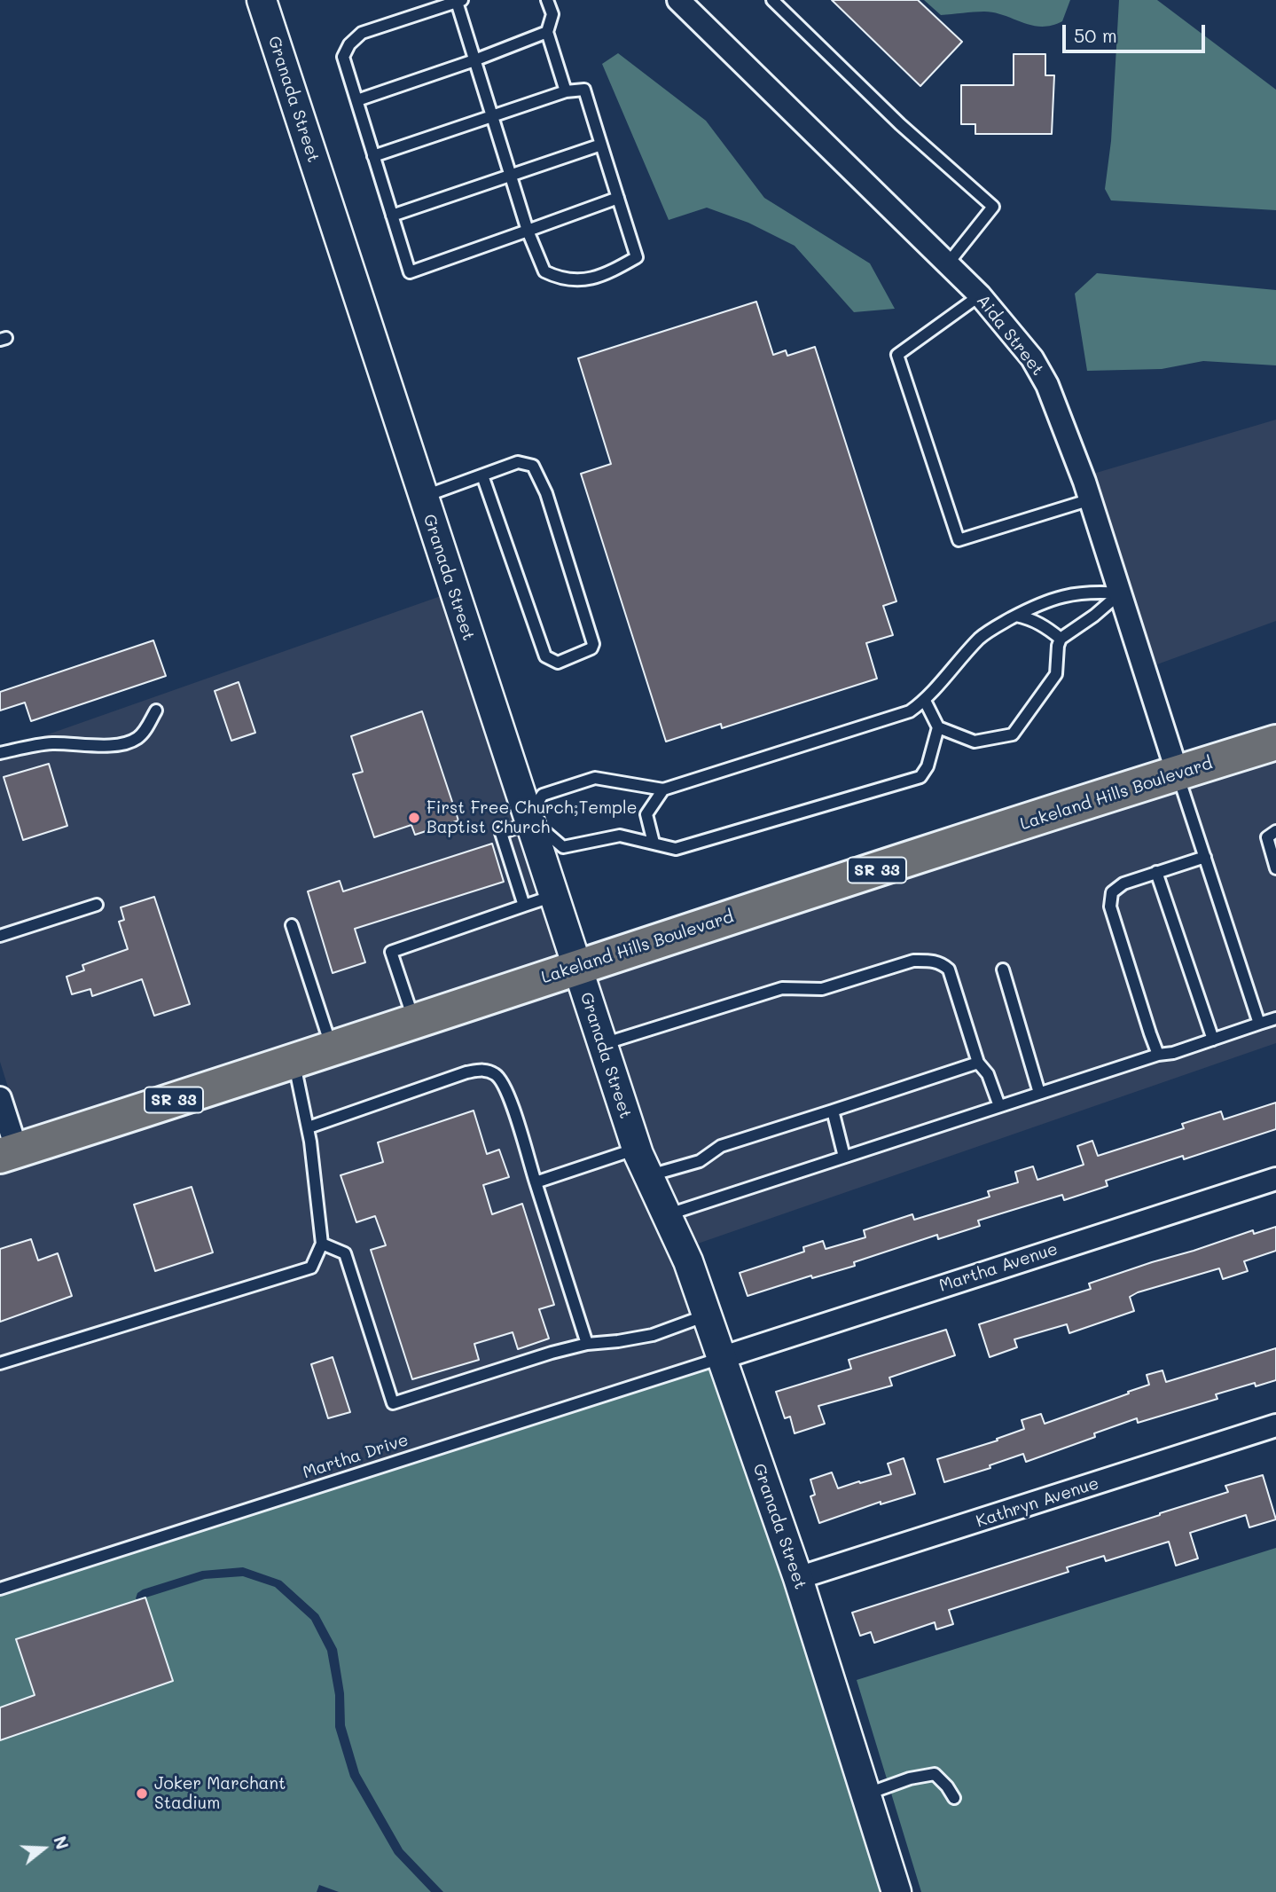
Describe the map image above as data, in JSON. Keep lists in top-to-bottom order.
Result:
{
  "streets": {
    "main road": ["Lakeland Hills Boulevard", "SR 33"],
    "street": [
      "Granada Street",
      "Aida Street",
      "Martha Avenue",
      "Kathryn Avenue"
    ],
    "lane": ["Martha Drive"]
  },
  "crossings": [
    ["Granada Street", "Lakeland Hills Boulevard"],
    ["Granada Street", "Martha Avenue"],
    ["Granada Street", "Martha Drive"],
    ["Granada Street", "Kathryn Avenue"],
    ["Aida Street", "Lakeland Hills Boulevard"],
    ["Martha Avenue", "Martha Drive"]
  ],
  "places": ["First Free Church;Temple Baptist Church", "Joker Marchant Stadium"],
  "scale_bar": "50 m",
  "north": "right"
}
